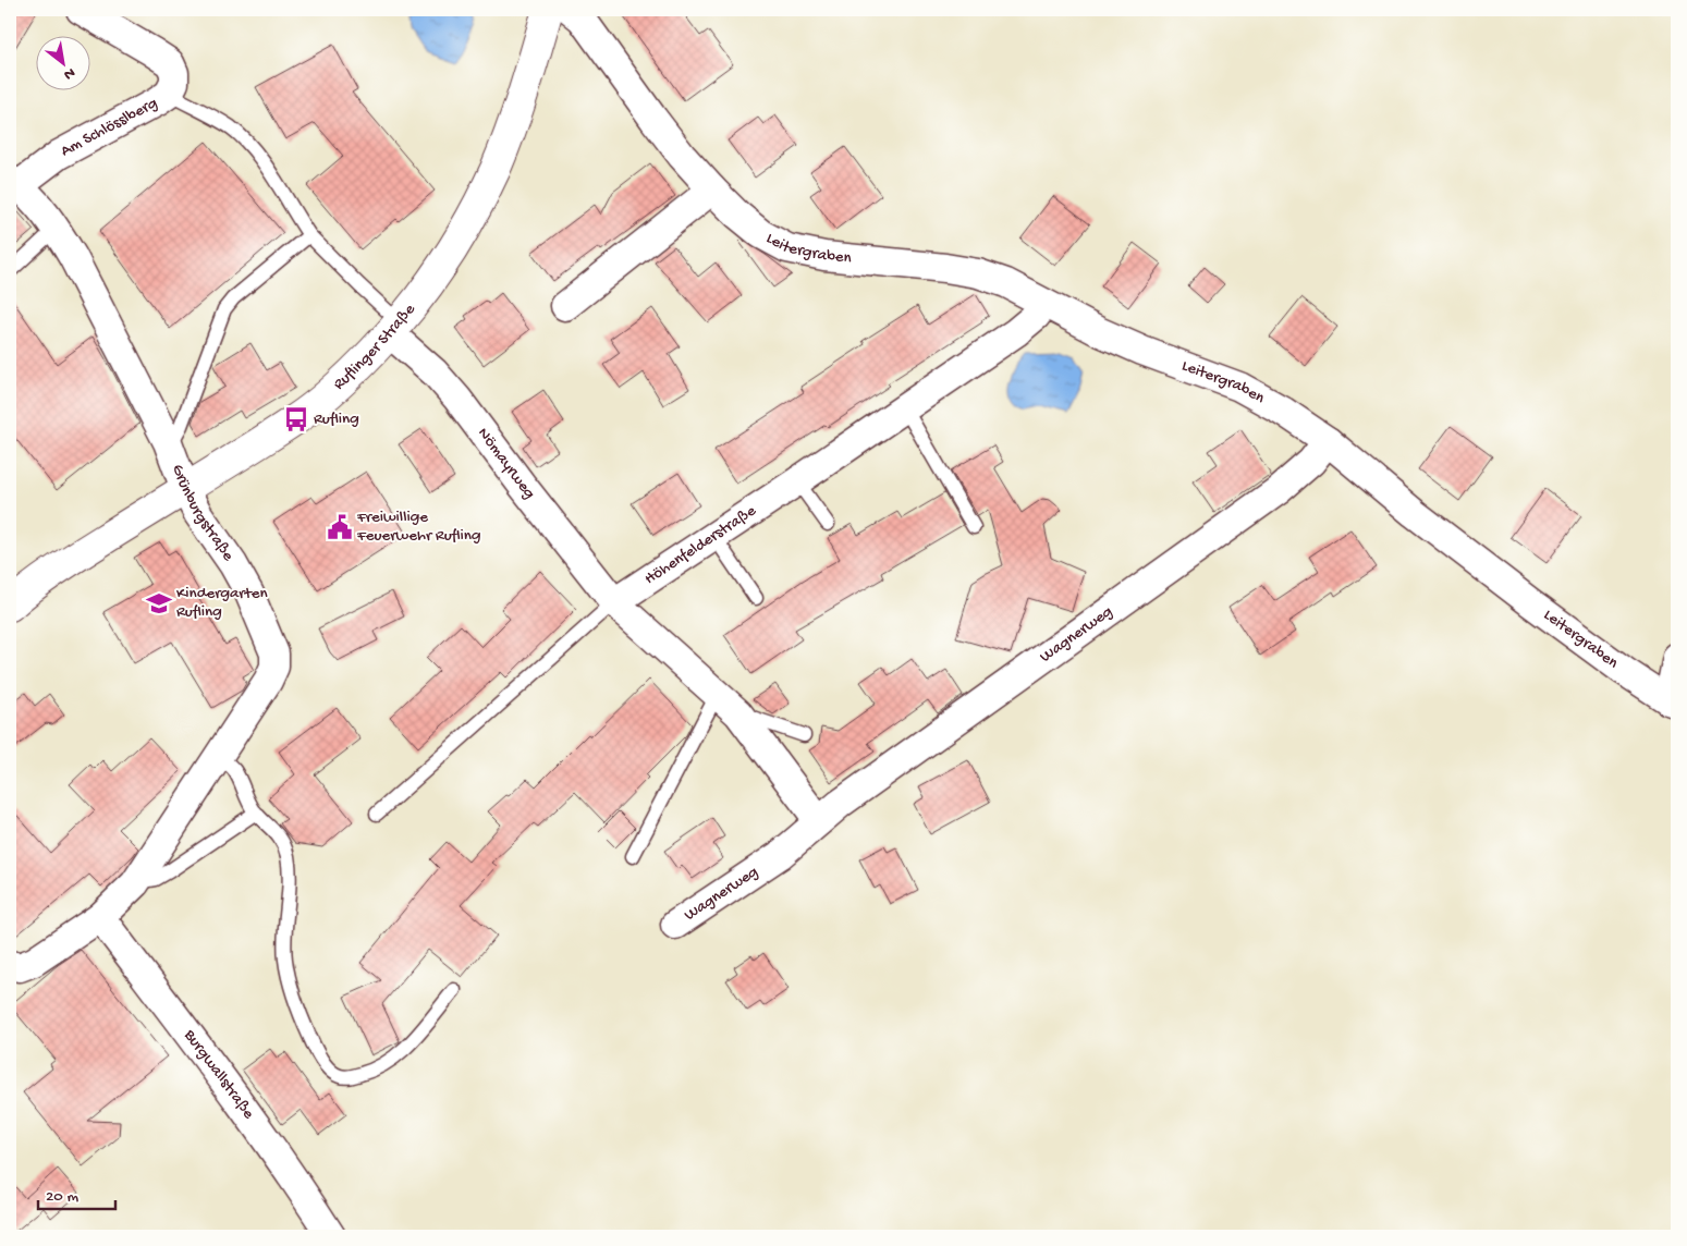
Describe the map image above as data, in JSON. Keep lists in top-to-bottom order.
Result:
{
  "streets": {
    "street": [
      "Am Schlösslberg",
      "Leitergraben",
      "Ruflinger Straße",
      "Nömayrweg",
      "Grünburgstraße",
      "Höhenfelderstraße",
      "Wagnerweg",
      "Burgwallstraße"
    ]
  },
  "crossings": [
    ["Am Schlösslberg", "Grünburgstraße"],
    ["Leitergraben", "Höhenfelderstraße"],
    ["Leitergraben", "Wagnerweg"],
    ["Ruflinger Straße", "Nömayrweg"],
    ["Ruflinger Straße", "Grünburgstraße"],
    ["Nömayrweg", "Höhenfelderstraße"],
    ["Grünburgstraße", "Burgwallstraße"]
  ],
  "places": {
    "bus stop": ["Rufling"],
    "public building": ["Freiwillige Feuerwehr Rufling"],
    "school or university": ["Kindergarten Rufling"]
  },
  "scale_bar": "20 m",
  "north": "bottom right"
}
